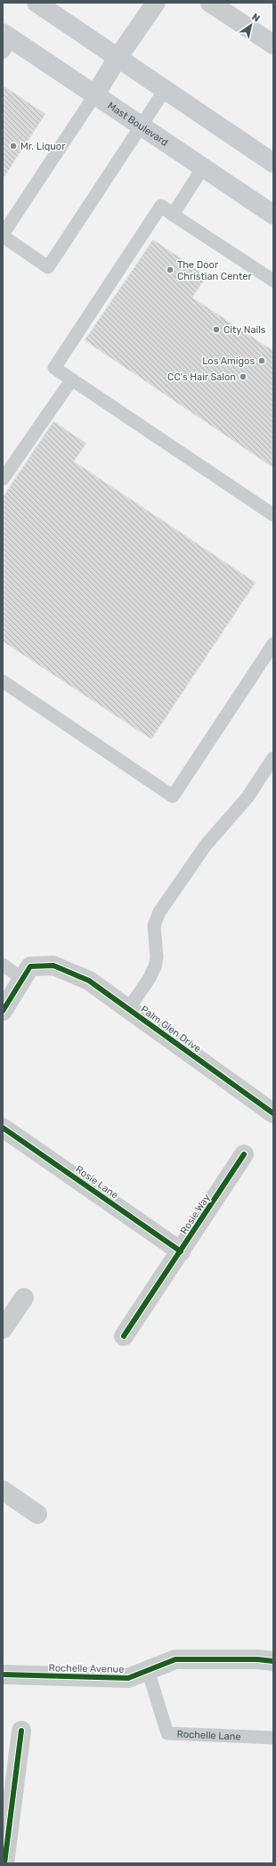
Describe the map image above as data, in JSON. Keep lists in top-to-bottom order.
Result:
{
  "streets": {
    "main road": ["Mast Boulevard"],
    "street": [
      "Palm Glen Drive",
      "Rosie Lane",
      "Rosie Way",
      "Rochelle Avenue"
    ],
    "lane": ["Rochelle Lane"]
  },
  "crossings": [
    ["Rosie Lane", "Rosie Way"],
    ["Rochelle Avenue", "Rochelle Lane"]
  ],
  "places": [
    "Mr. Liquor",
    "The Door Christian Center",
    "City Nails",
    "Los Amigos",
    "CC's Hair Salon"
  ],
  "north": "top right"
}
